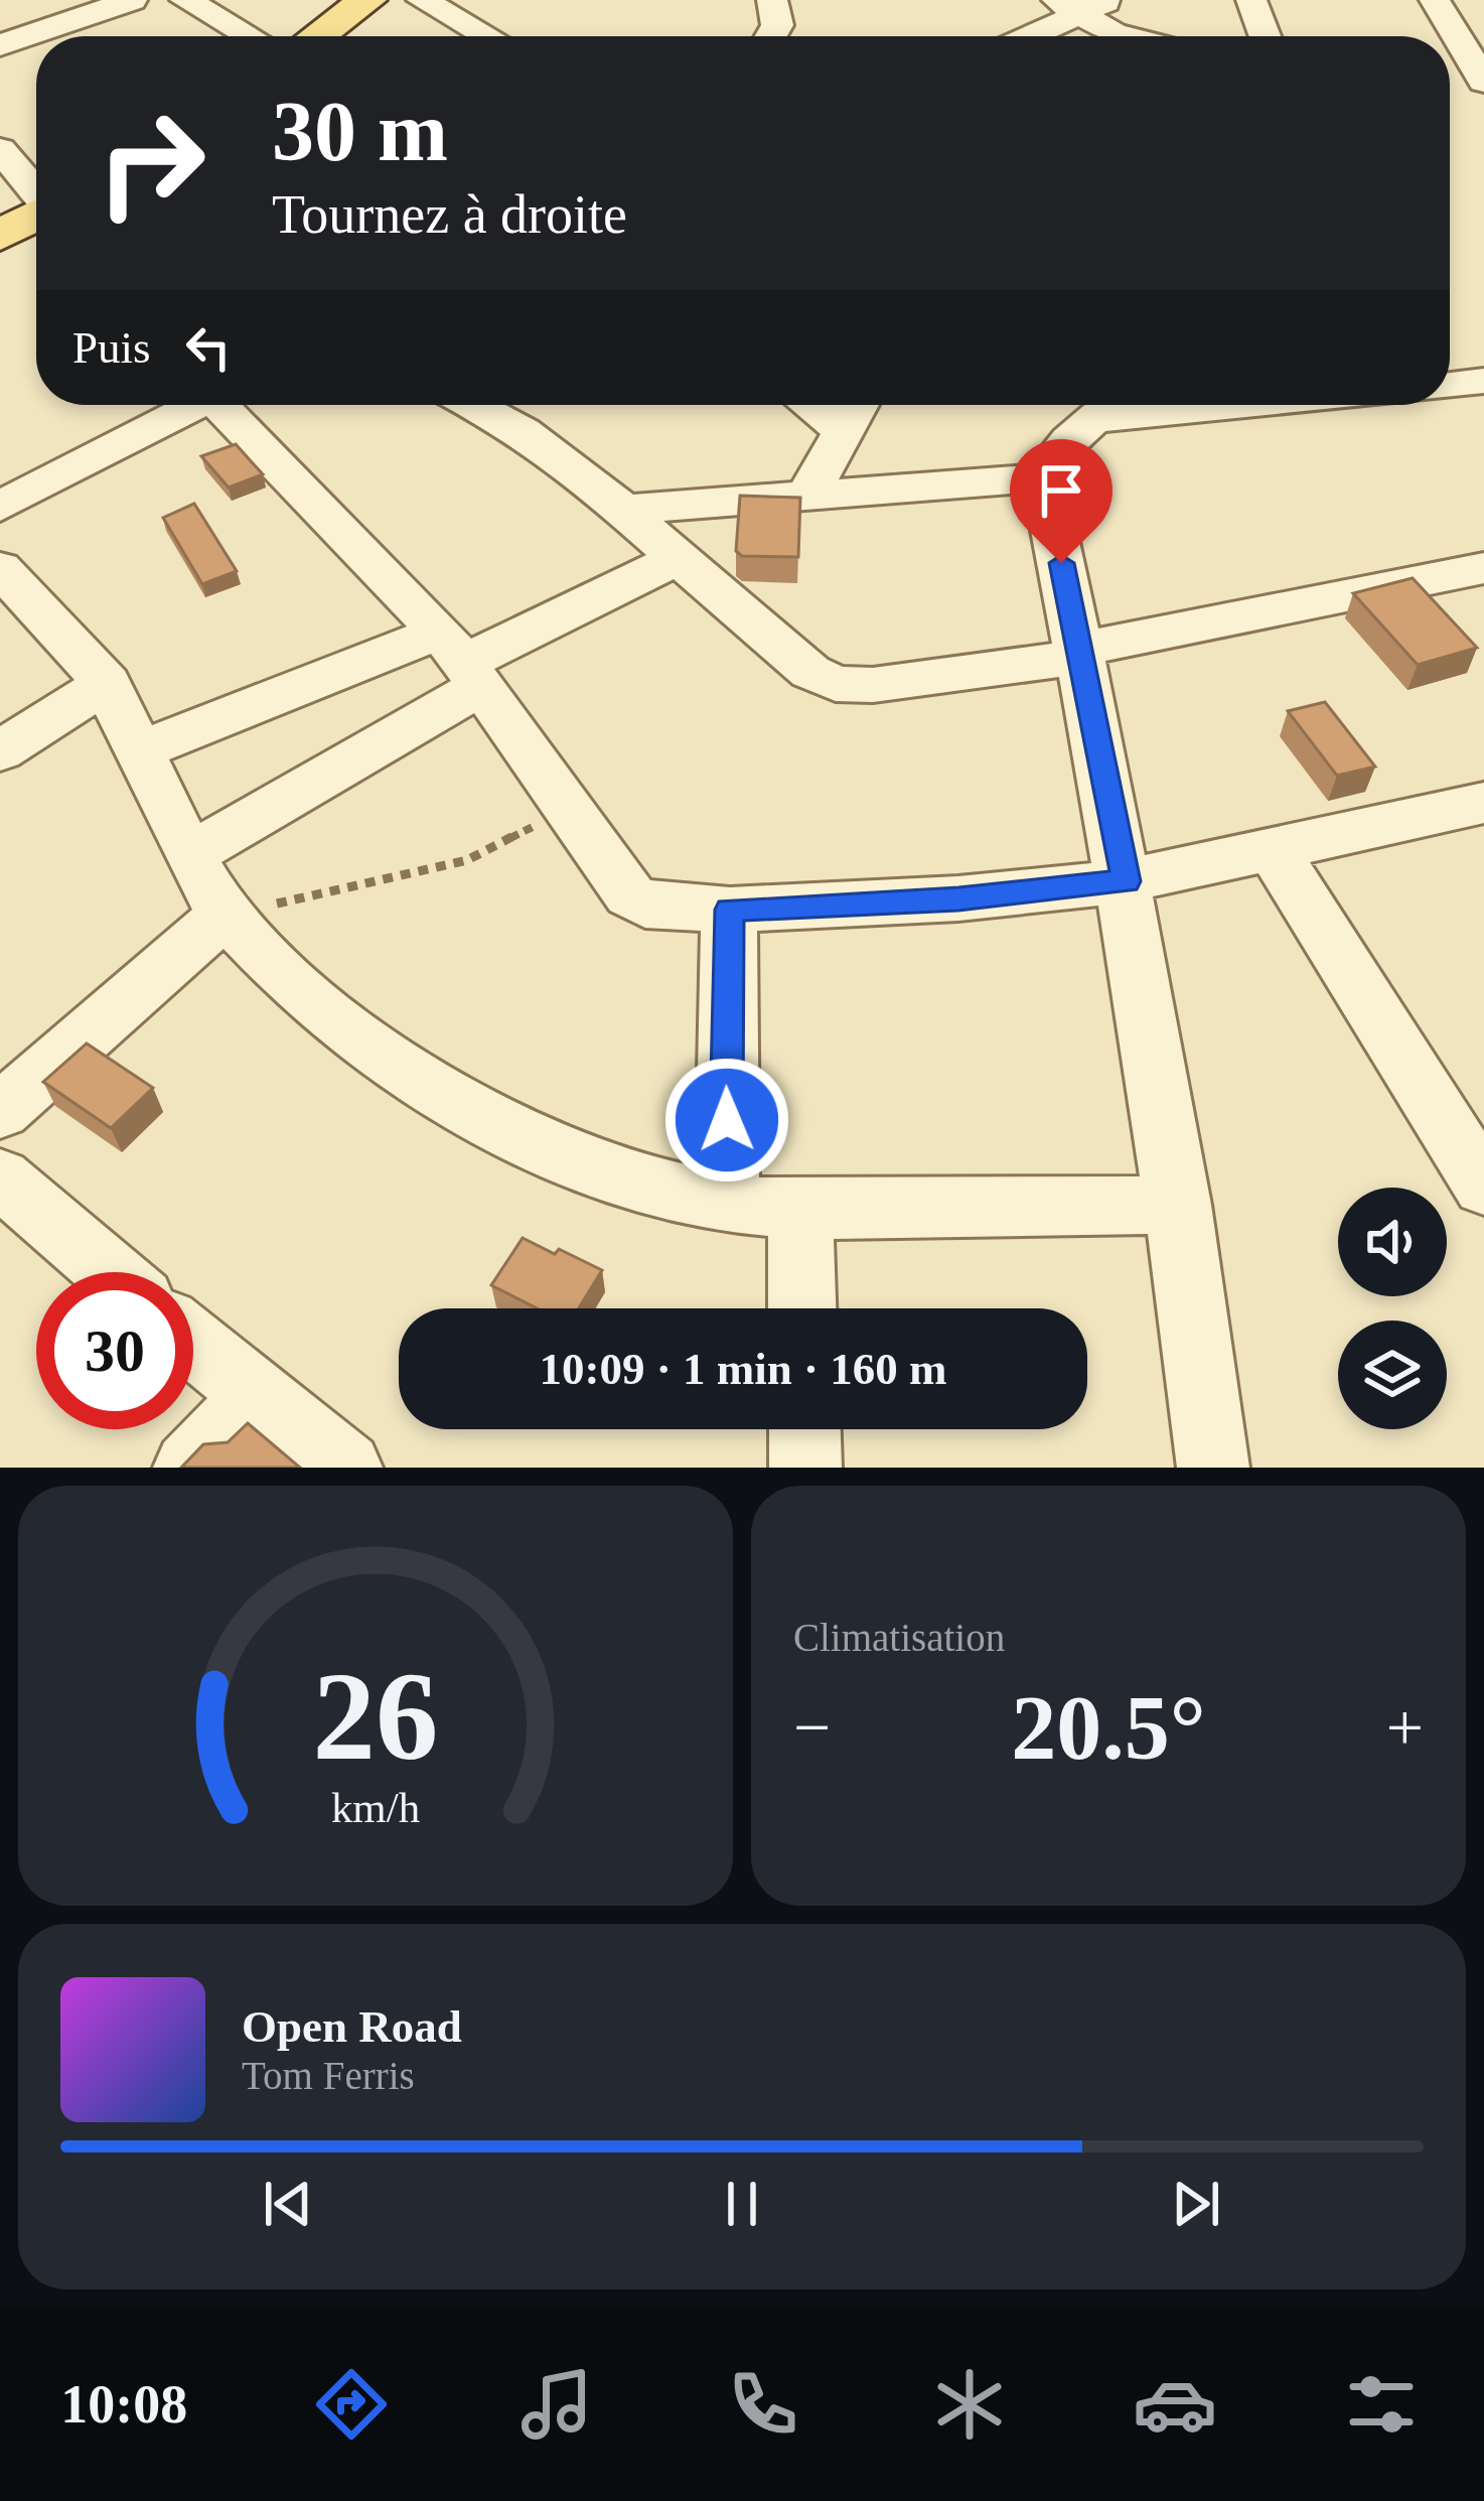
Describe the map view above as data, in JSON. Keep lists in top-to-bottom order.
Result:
{
  "page": {
    "turn": ["30 m", "Tournez à droite"],
    "then": "Puis",
    "limit": "30",
    "trip": "10:09 · 1 min · 160 m",
    "tile": "Climatisation",
    "heat": ["−", "20.5°", "+"],
    "song": ["Open Road", "Tom Ferris"],
    "tabs": "10:08",
    "gauge": ["26", "km/h"]
  }
}
